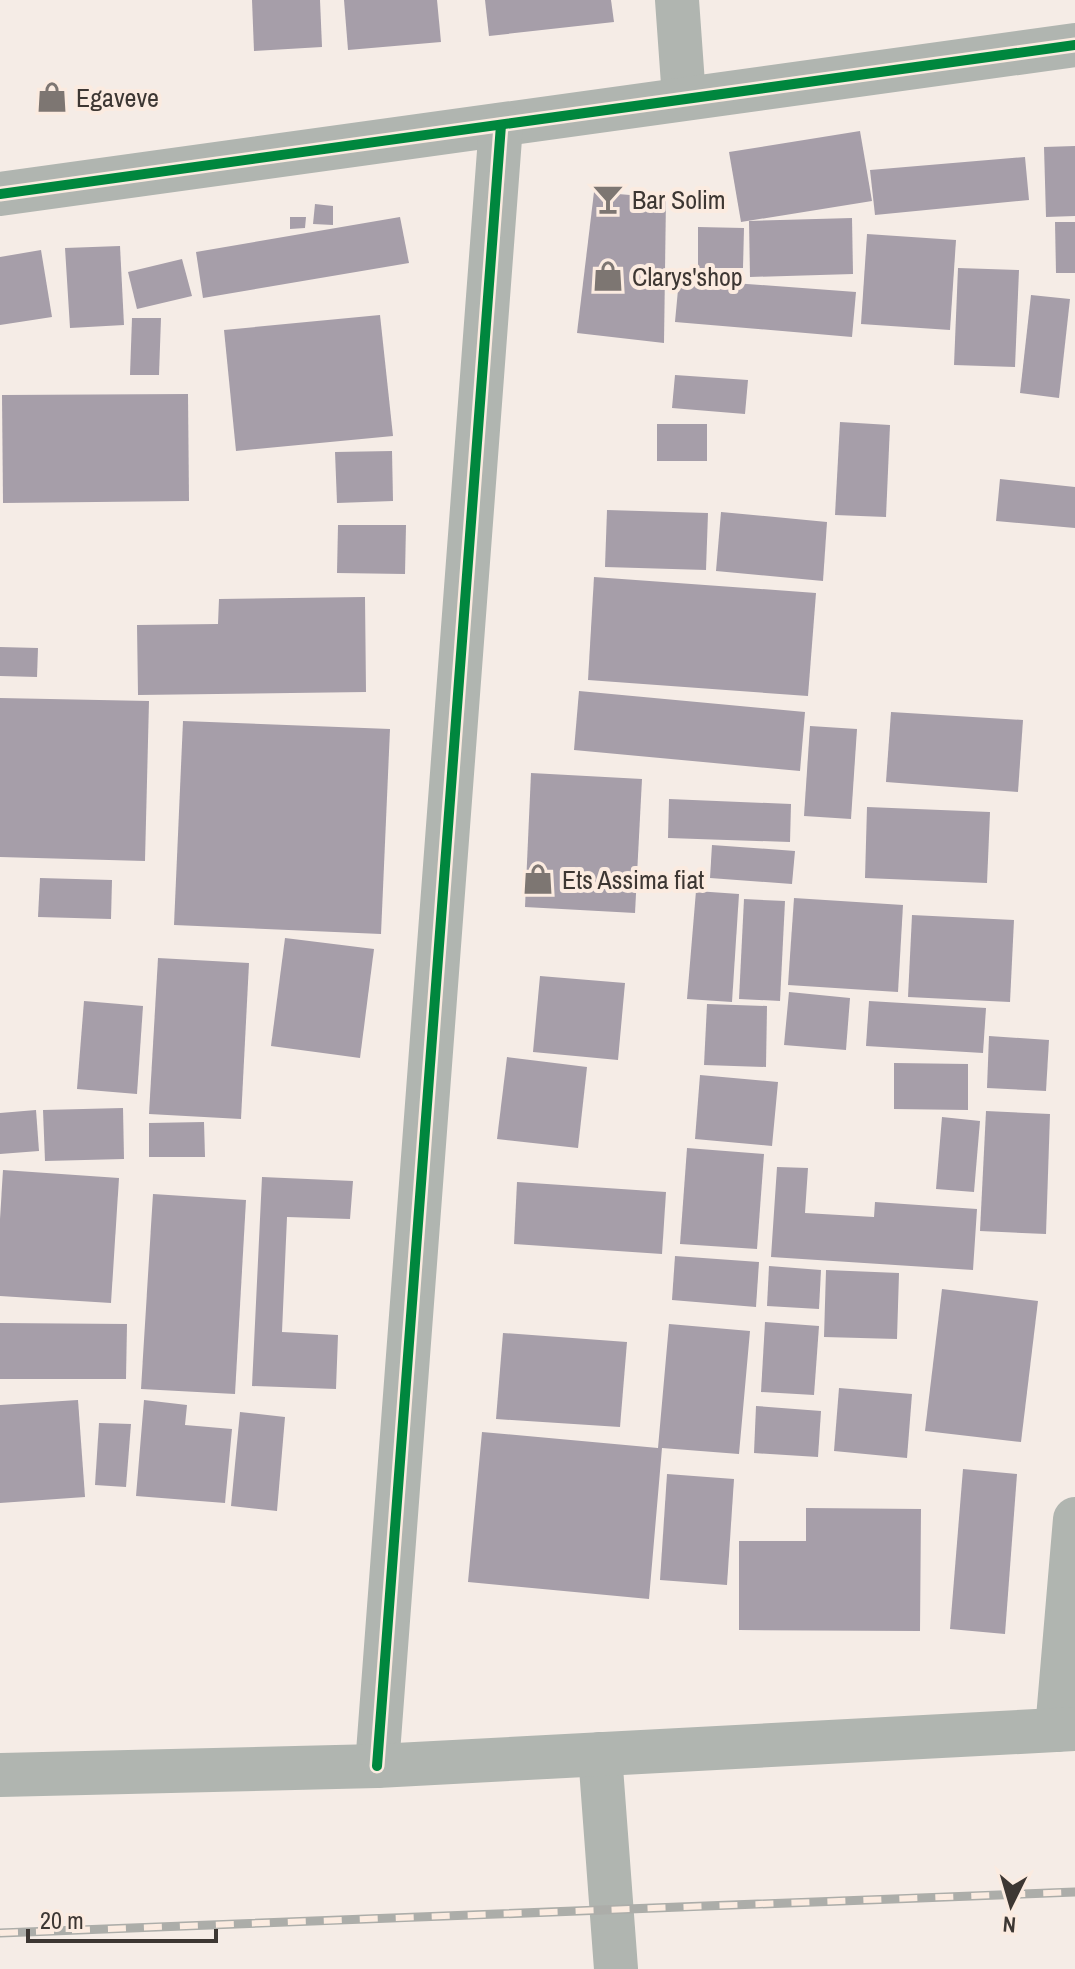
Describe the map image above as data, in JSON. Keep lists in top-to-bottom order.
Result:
{
  "places": {
    "shop": ["Egaveve", "Clarys'shop", "Ets Assima fiat"],
    "bar": ["Bar Solim"]
  },
  "scale_bar": "20 m",
  "north": "bottom"
}
